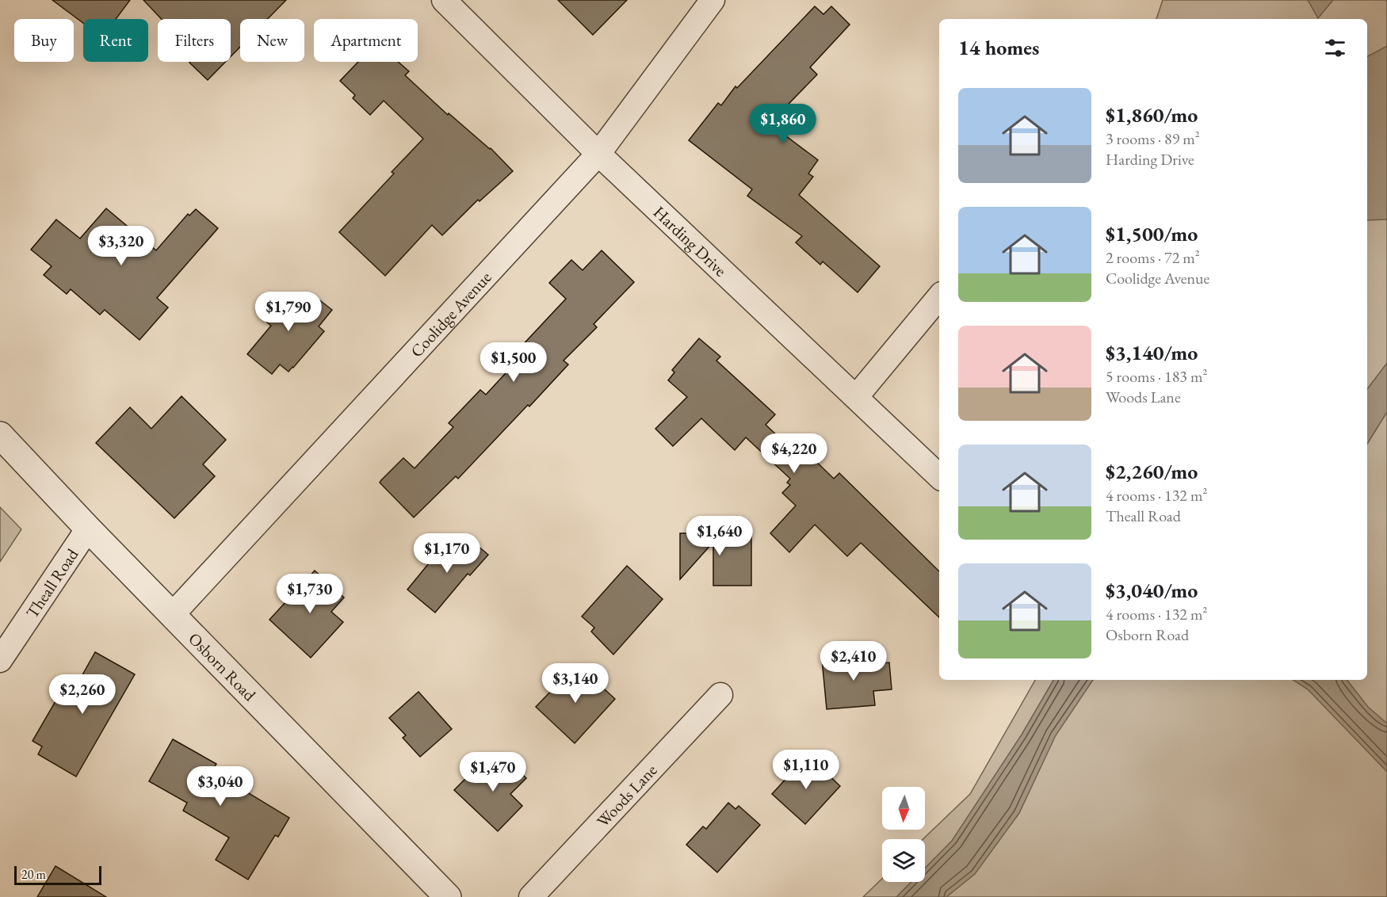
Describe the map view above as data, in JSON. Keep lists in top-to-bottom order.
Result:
{
  "streets": {
    "street": [
      "Harding Drive",
      "Coolidge Avenue",
      "Theall Road",
      "Osborn Road",
      "Woods Lane"
    ]
  },
  "crossings": [
    ["Harding Drive", "Coolidge Avenue"],
    ["Coolidge Avenue", "Osborn Road"],
    ["Theall Road", "Osborn Road"]
  ],
  "scale_bar": "20 m",
  "north": "bottom",
  "page": {
    "chip": [
      "Buy",
      "Rent",
      "Filters",
      "New",
      "Apartment"
    ],
    "heading": "14 homes",
    "list": [
      {
        "name": "$1,860/mo",
        "note": "3 rooms · 89 m² · Harding Drive"
      },
      {
        "name": "$1,500/mo",
        "note": "2 rooms · 72 m² · Coolidge Avenue"
      },
      {
        "name": "$3,140/mo",
        "note": "5 rooms · 183 m² · Woods Lane"
      },
      {
        "name": "$2,260/mo",
        "note": "4 rooms · 132 m² · Theall Road"
      },
      {
        "name": "$3,040/mo",
        "note": "4 rooms · 132 m² · Osborn Road"
      }
    ],
    "price": [
      "$1,860",
      "$3,320",
      "$1,790",
      "$1,500",
      "$4,220",
      "$1,640",
      "$1,170",
      "$1,730",
      "$2,410",
      "$3,140",
      "$2,260",
      "$1,110",
      "$1,470",
      "$3,040"
    ],
    "scale": "20 m"
  }
}
